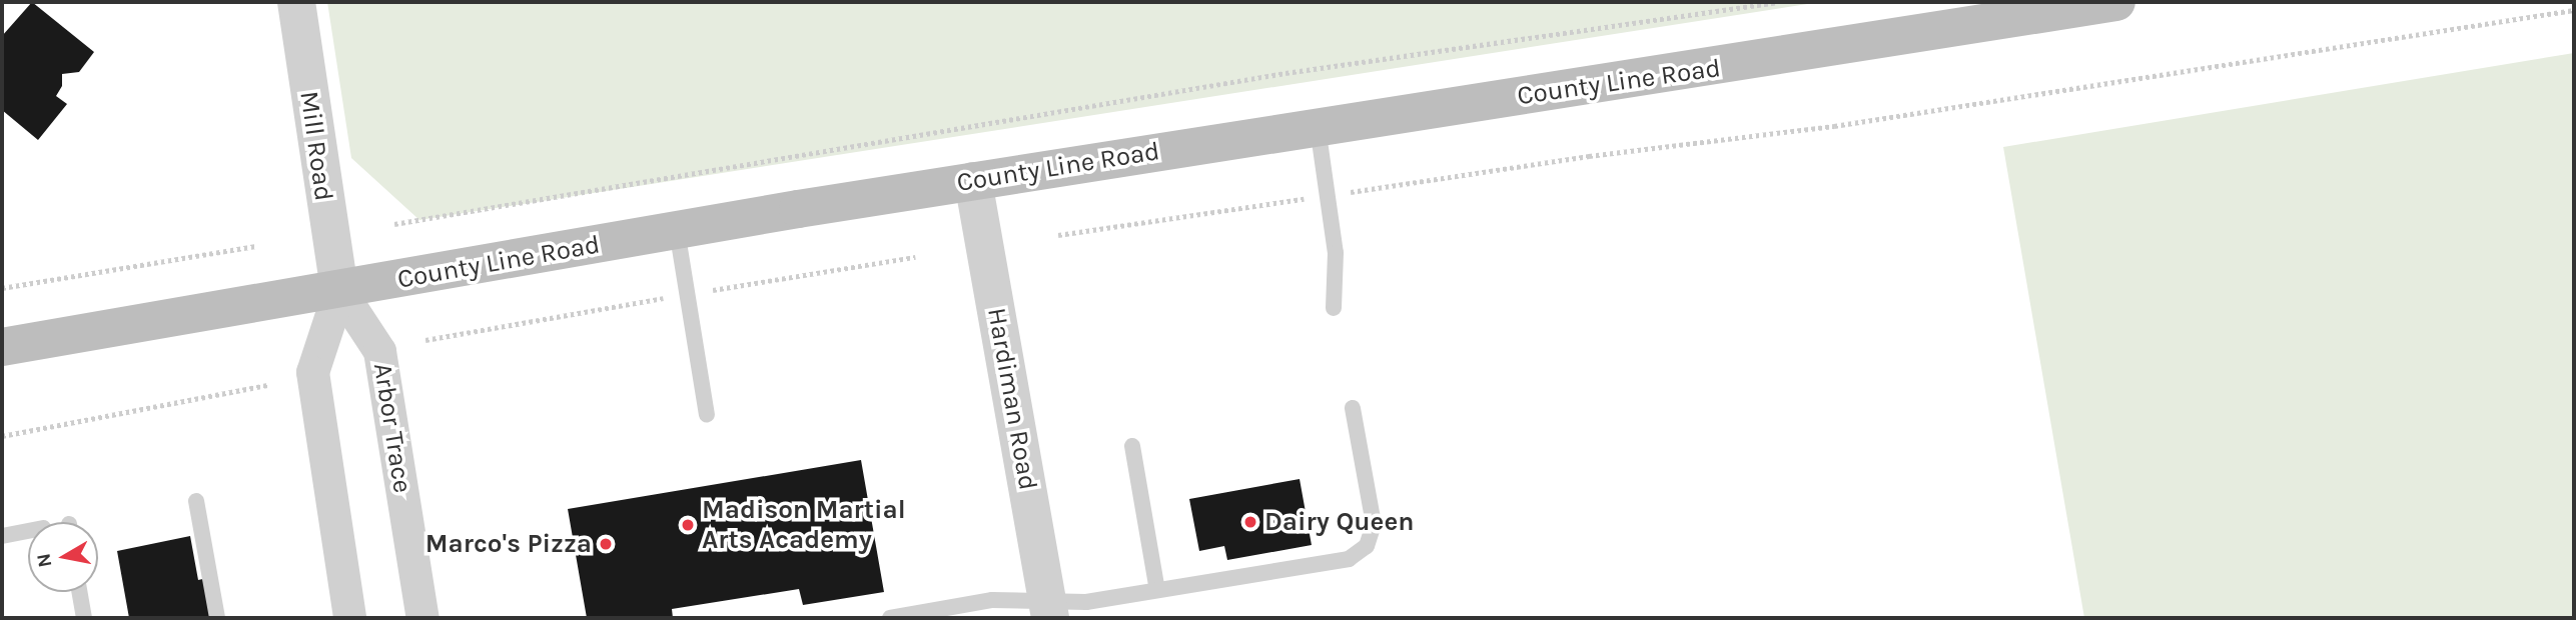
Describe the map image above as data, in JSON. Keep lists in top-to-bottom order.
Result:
{
  "streets": {
    "main road": ["County Line Road"],
    "street": ["Mill Road", "Hardiman Road", "Arbor Trace"]
  },
  "crossings": [
    ["County Line Road", "Mill Road"],
    ["County Line Road", "Hardiman Road"],
    ["County Line Road", "Arbor Trace"],
    ["Mill Road", "Arbor Trace"]
  ],
  "places": ["Dairy Queen", "Madison Martial Arts Academy", "Marco's Pizza"],
  "north": "left"
}
